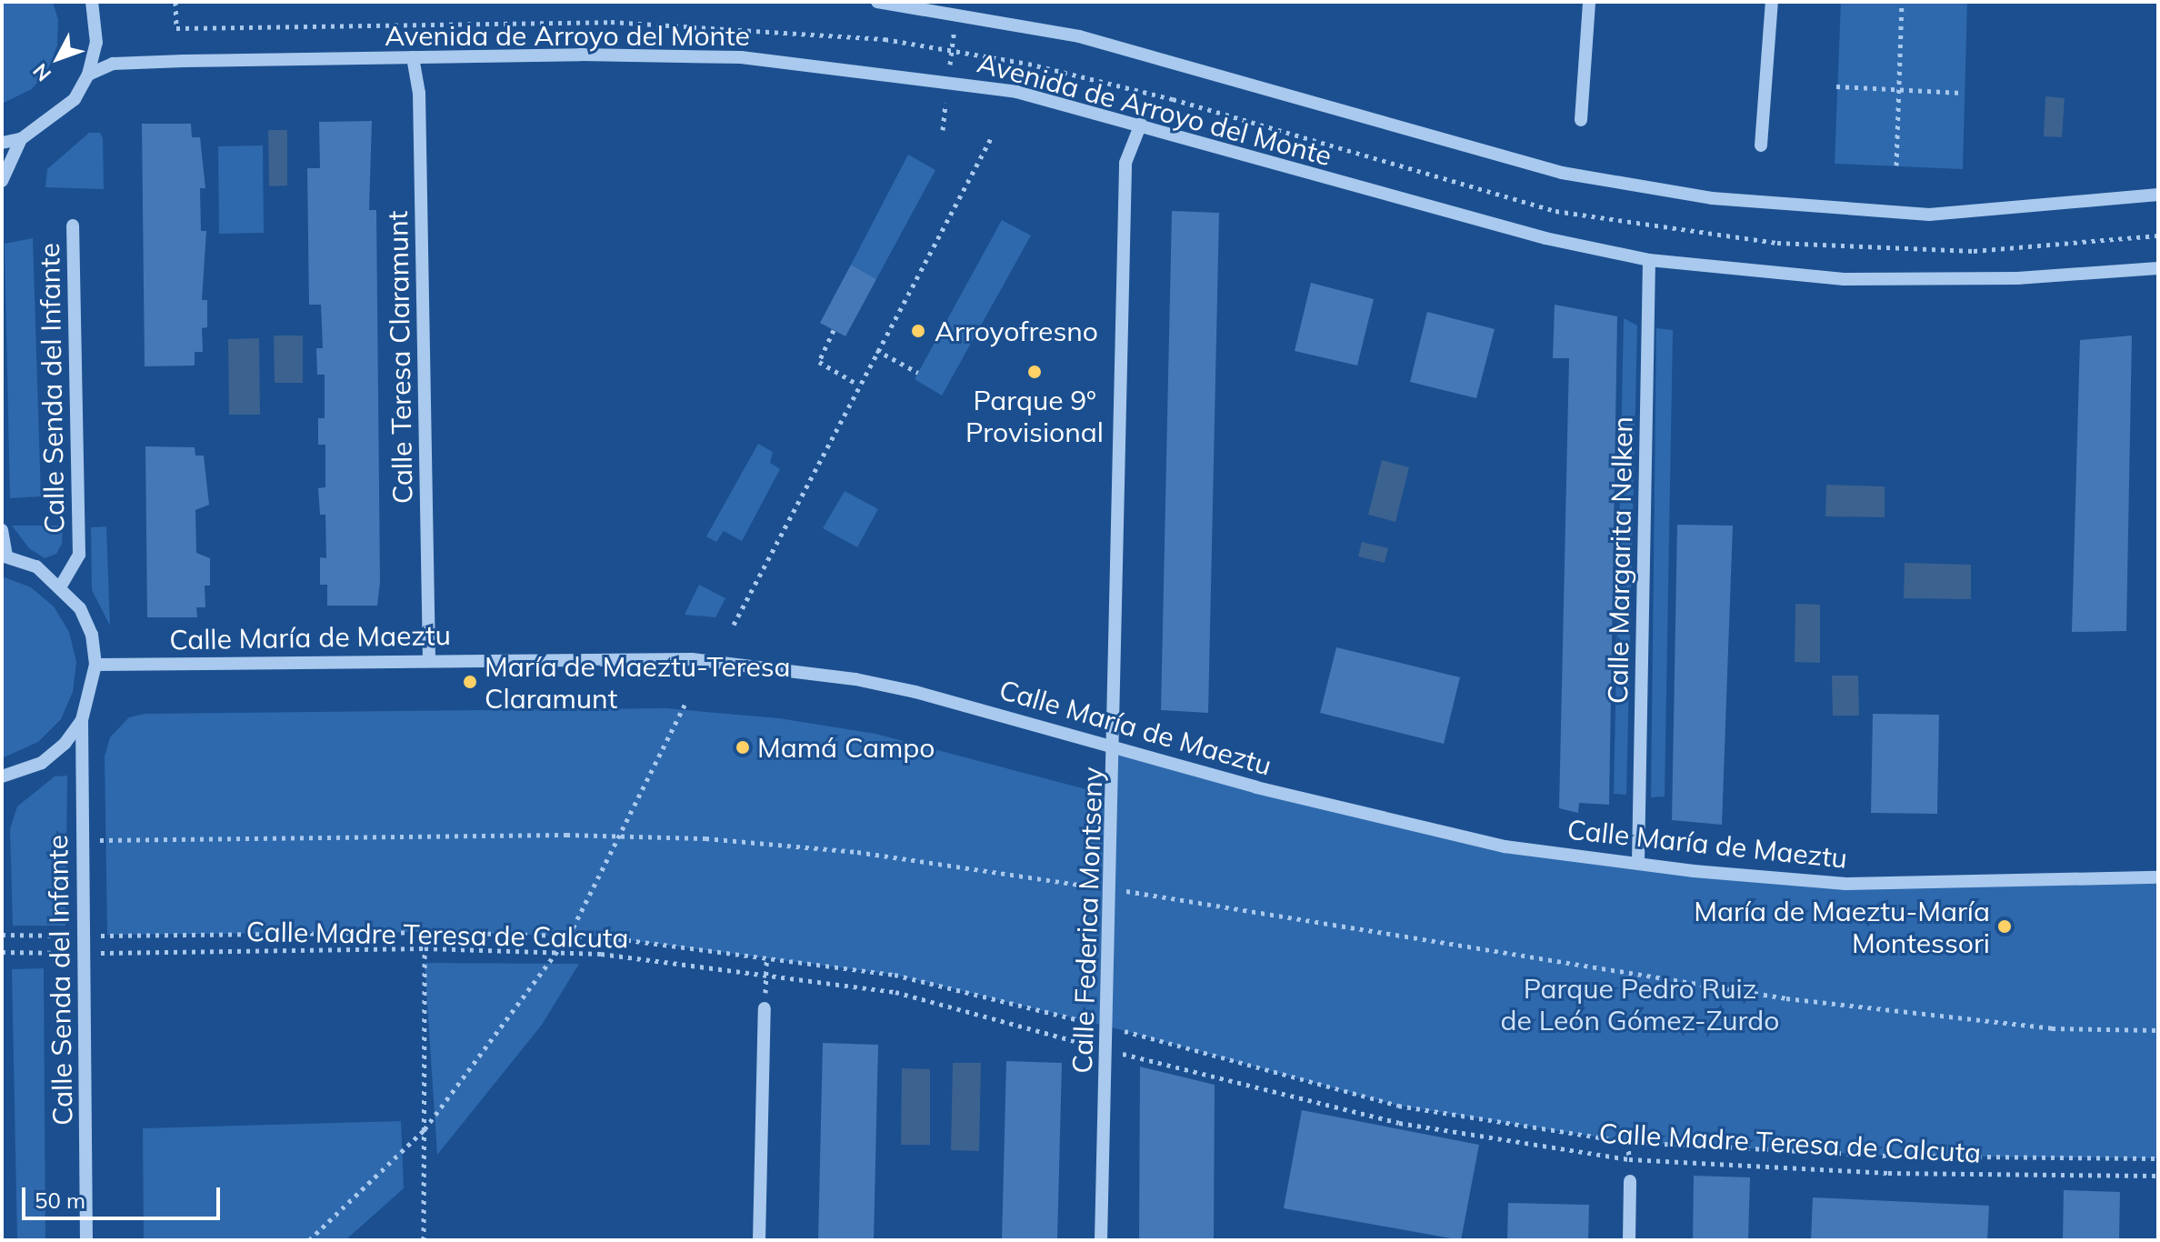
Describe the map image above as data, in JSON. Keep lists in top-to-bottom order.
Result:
{
  "streets": {
    "street": [
      "Avenida de Arroyo del Monte",
      "Calle Teresa Claramunt",
      "Calle Senda del Infante",
      "Calle Margarita Nelken",
      "Calle María de Maeztu",
      "Calle Federica Montseny"
    ],
    "path": ["Calle Madre Teresa de Calcuta"]
  },
  "crossings": [
    ["Avenida de Arroyo del Monte", "Calle Teresa Claramunt"],
    ["Avenida de Arroyo del Monte", "Calle Margarita Nelken"],
    ["Avenida de Arroyo del Monte", "Calle Federica Montseny"],
    ["Calle Teresa Claramunt", "Calle María de Maeztu"],
    ["Calle Senda del Infante", "Calle Madre Teresa de Calcuta"],
    ["Calle Margarita Nelken", "Calle María de Maeztu"],
    ["Calle María de Maeztu", "Calle Federica Montseny"],
    ["Calle Federica Montseny", "Calle Madre Teresa de Calcuta"]
  ],
  "parks": ["Parque Pedro Ruiz de León Gómez-Zurdo"],
  "places": [
    "Arroyofresno",
    "Parque 9º Provisional",
    "María de Maeztu-Teresa Claramunt",
    "Mamá Campo",
    "María de Maeztu-María Montessori"
  ],
  "scale_bar": "50 m",
  "north": "bottom left"
}
